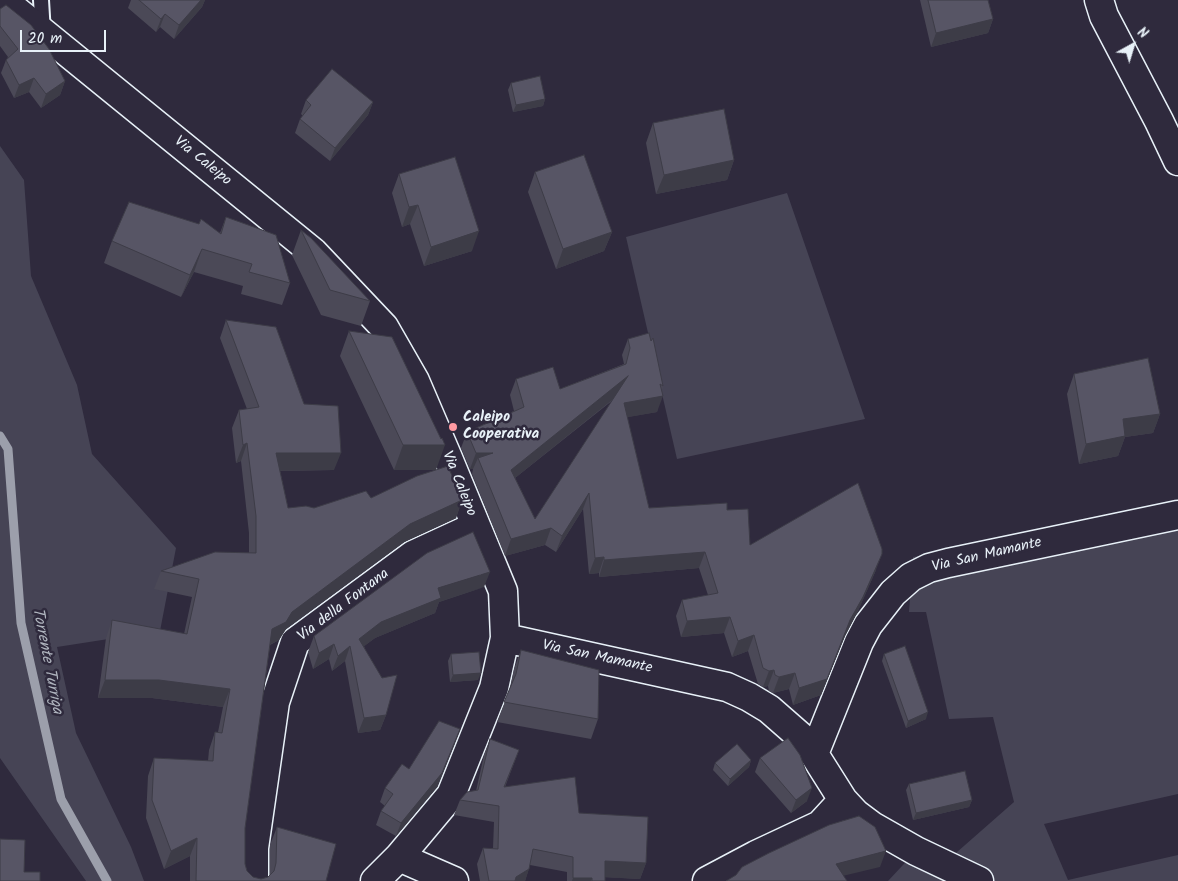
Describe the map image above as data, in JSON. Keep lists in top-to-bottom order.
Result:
{
  "streets": {
    "street": ["Via Caleipo", "Via San Mamante", "Via della Fontana"]
  },
  "crossings": [
    ["Via Caleipo", "Via San Mamante"],
    ["Via Caleipo", "Via della Fontana"]
  ],
  "water": ["Torrente Turriga"],
  "places": ["Caleipo Cooperativa"],
  "scale_bar": "20 m",
  "north": "top right"
}
